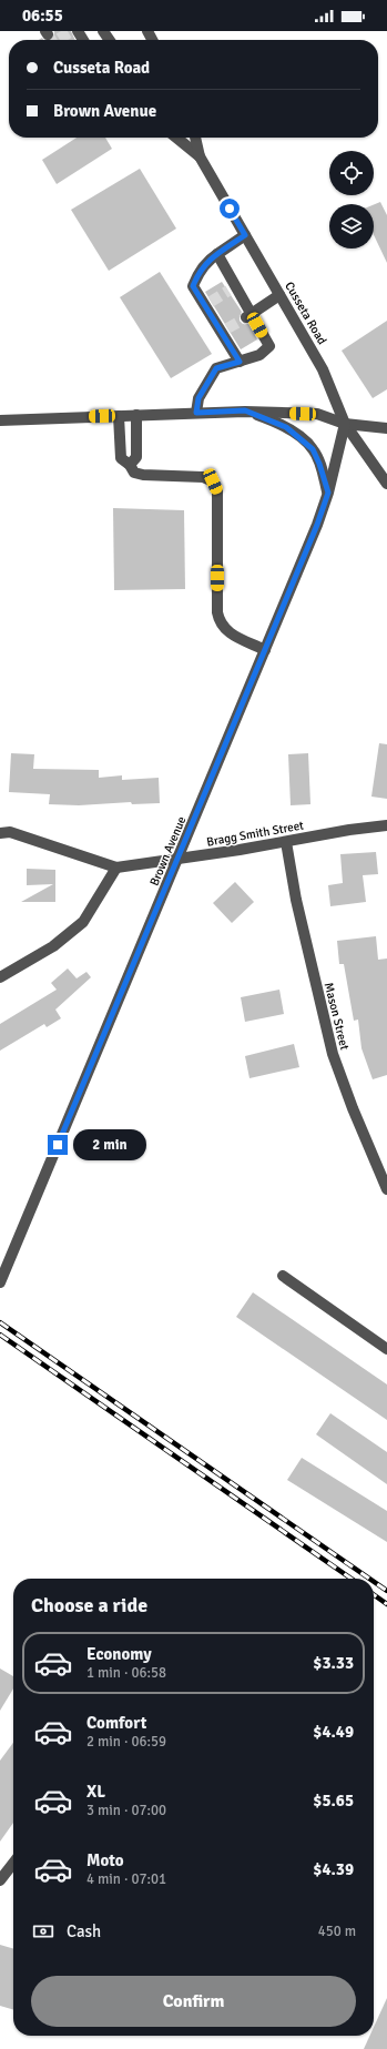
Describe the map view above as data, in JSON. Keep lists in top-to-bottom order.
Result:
{
  "streets": {
    "street": [
      "Cusseta Road",
      "Bragg Smith Street",
      "Brown Avenue",
      "Mason Street"
    ]
  },
  "crossings": [
    ["Cusseta Road", "Brown Avenue"],
    ["Bragg Smith Street", "Mason Street"]
  ],
  "page": {
    "status": "06:55",
    "banner": ["Cusseta Road", "Brown Avenue"],
    "bubble": "2 min",
    "heading": "Choose a ride",
    "list": [
      {
        "name": "Economy",
        "note": "1 min · 06:58",
        "value": "$3.33"
      },
      {
        "name": "Comfort",
        "note": "2 min · 06:59",
        "value": "$4.49"
      },
      {
        "name": "XL",
        "note": "3 min · 07:00",
        "value": "$5.65"
      },
      {
        "name": "Moto",
        "note": "4 min · 07:01",
        "value": "$4.39"
      }
    ],
    "pay": ["Cash", "450 m"],
    "buttons": "Confirm"
  }
}
